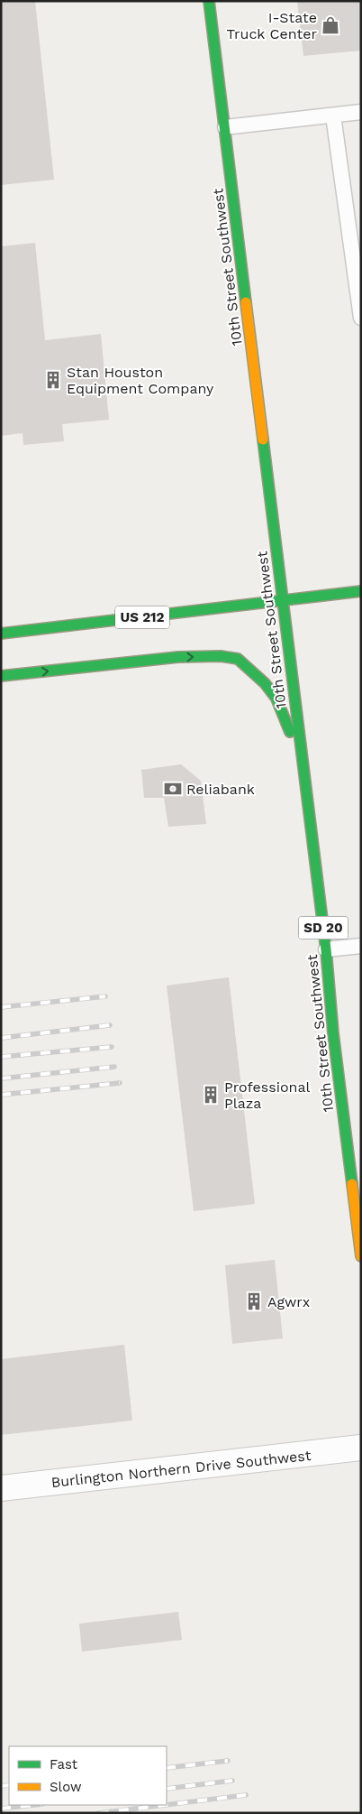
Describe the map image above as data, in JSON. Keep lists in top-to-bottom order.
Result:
{
  "streets": {
    "main road": ["10th Street Southwest", "US 212", "SD 20"],
    "street": ["Burlington Northern Drive Southwest"]
  },
  "crossings": [
    ["10th Street Southwest", "US 212"]
  ],
  "places": {
    "shop": ["I-State Truck Center"],
    "building": ["Stan Houston Equipment Company", "Professional Plaza", "Agwrx"],
    "bank": ["Reliabank"]
  },
  "legend": ["Fast", "Slow"]
}
